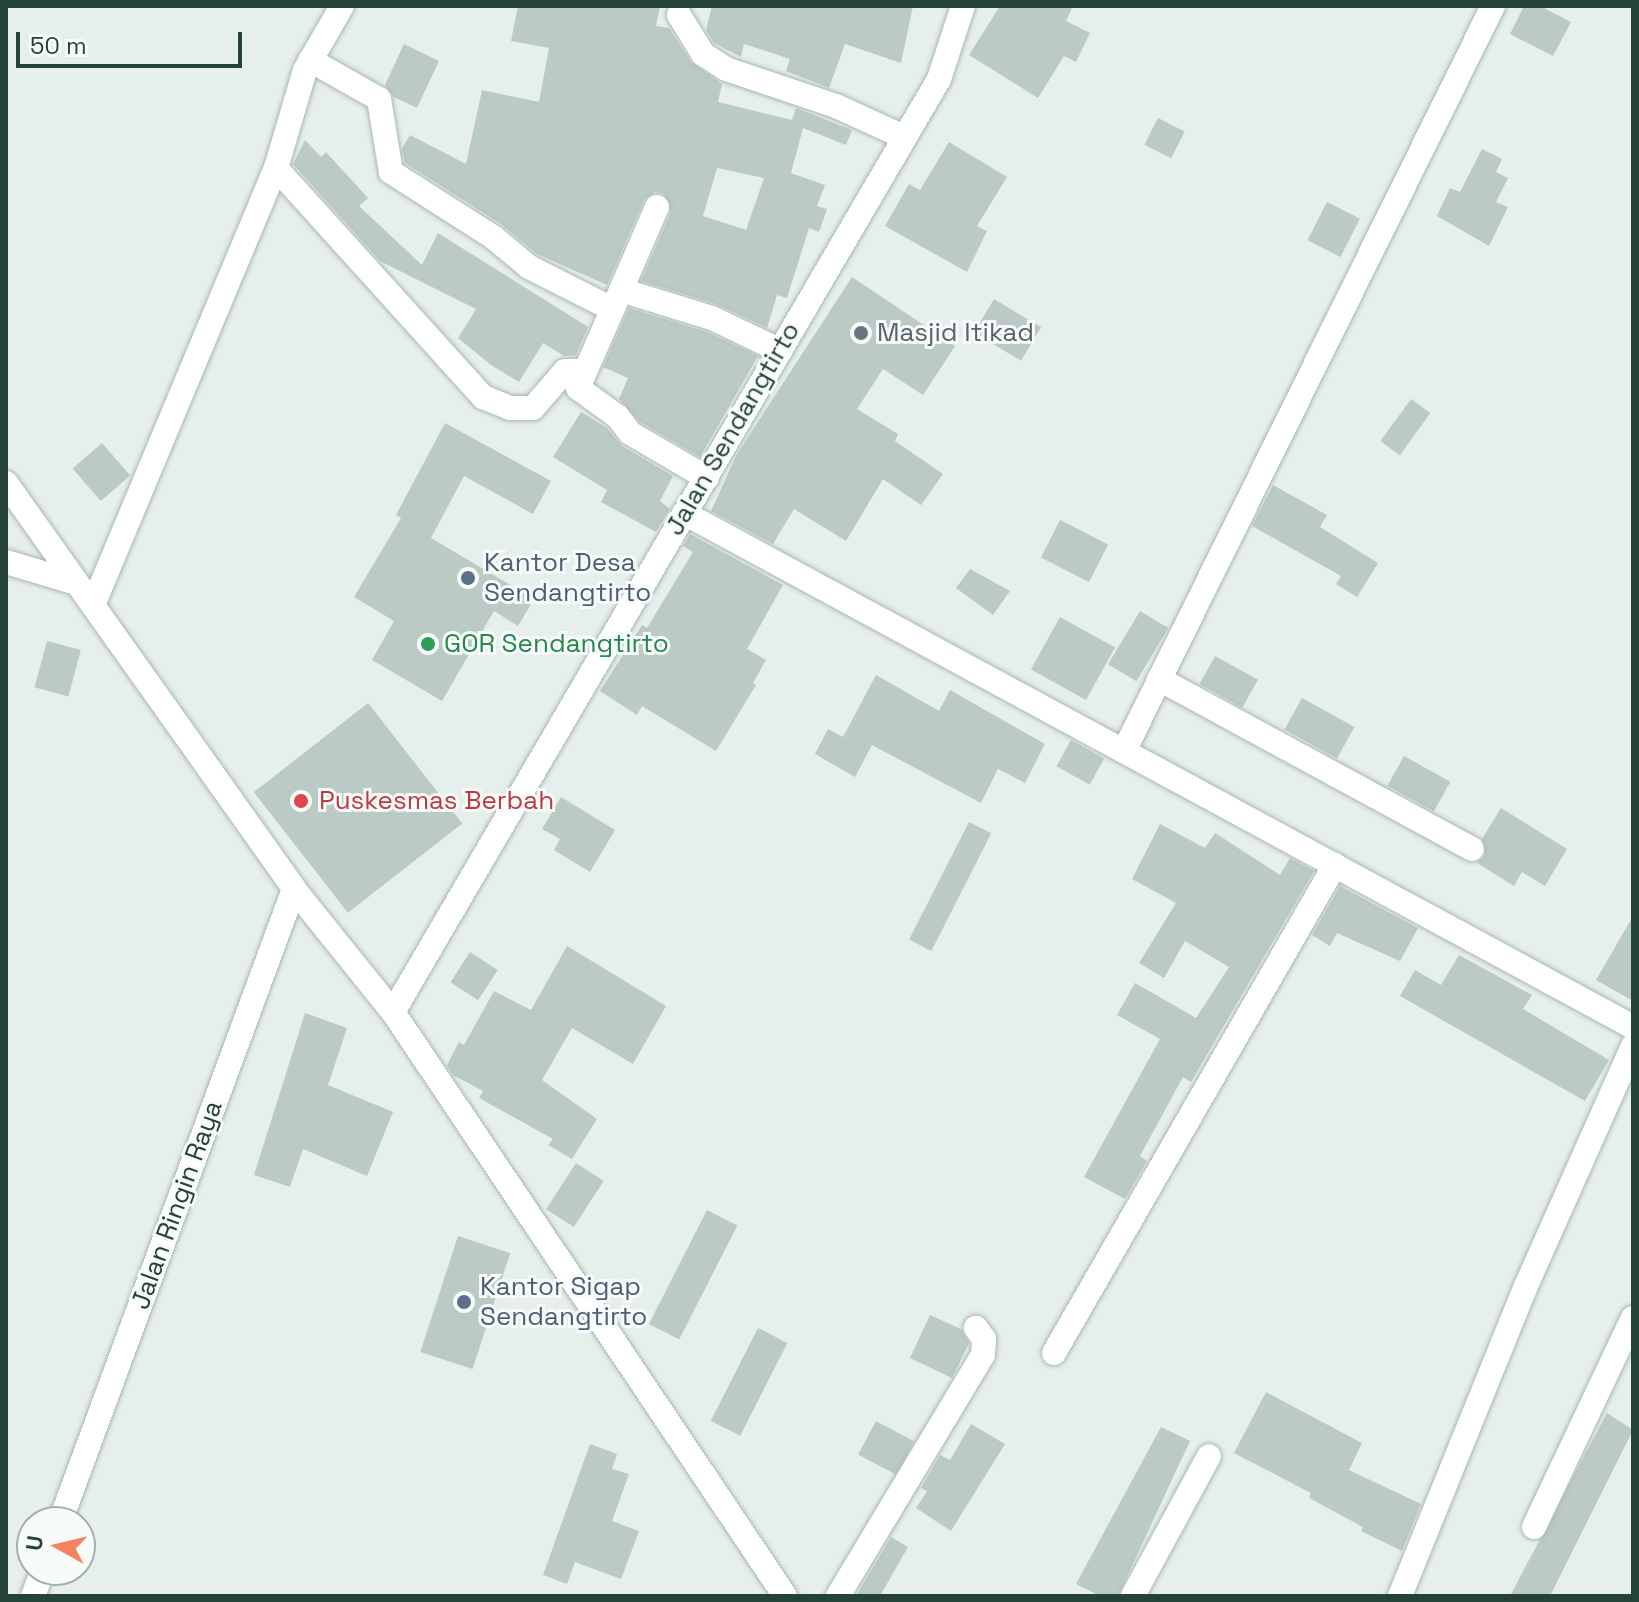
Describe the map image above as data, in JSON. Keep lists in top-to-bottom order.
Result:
{
  "streets": {
    "street": ["Jalan Sendangtirto", "Jalan Ringin Raya"]
  },
  "places": [
    "Masjid Itikad",
    "Kantor Desa Sendangtirto",
    "GOR Sendangtirto",
    "Puskesmas Berbah",
    "Kantor Sigap Sendangtirto"
  ],
  "scale_bar": "50 m",
  "north": "left"
}
